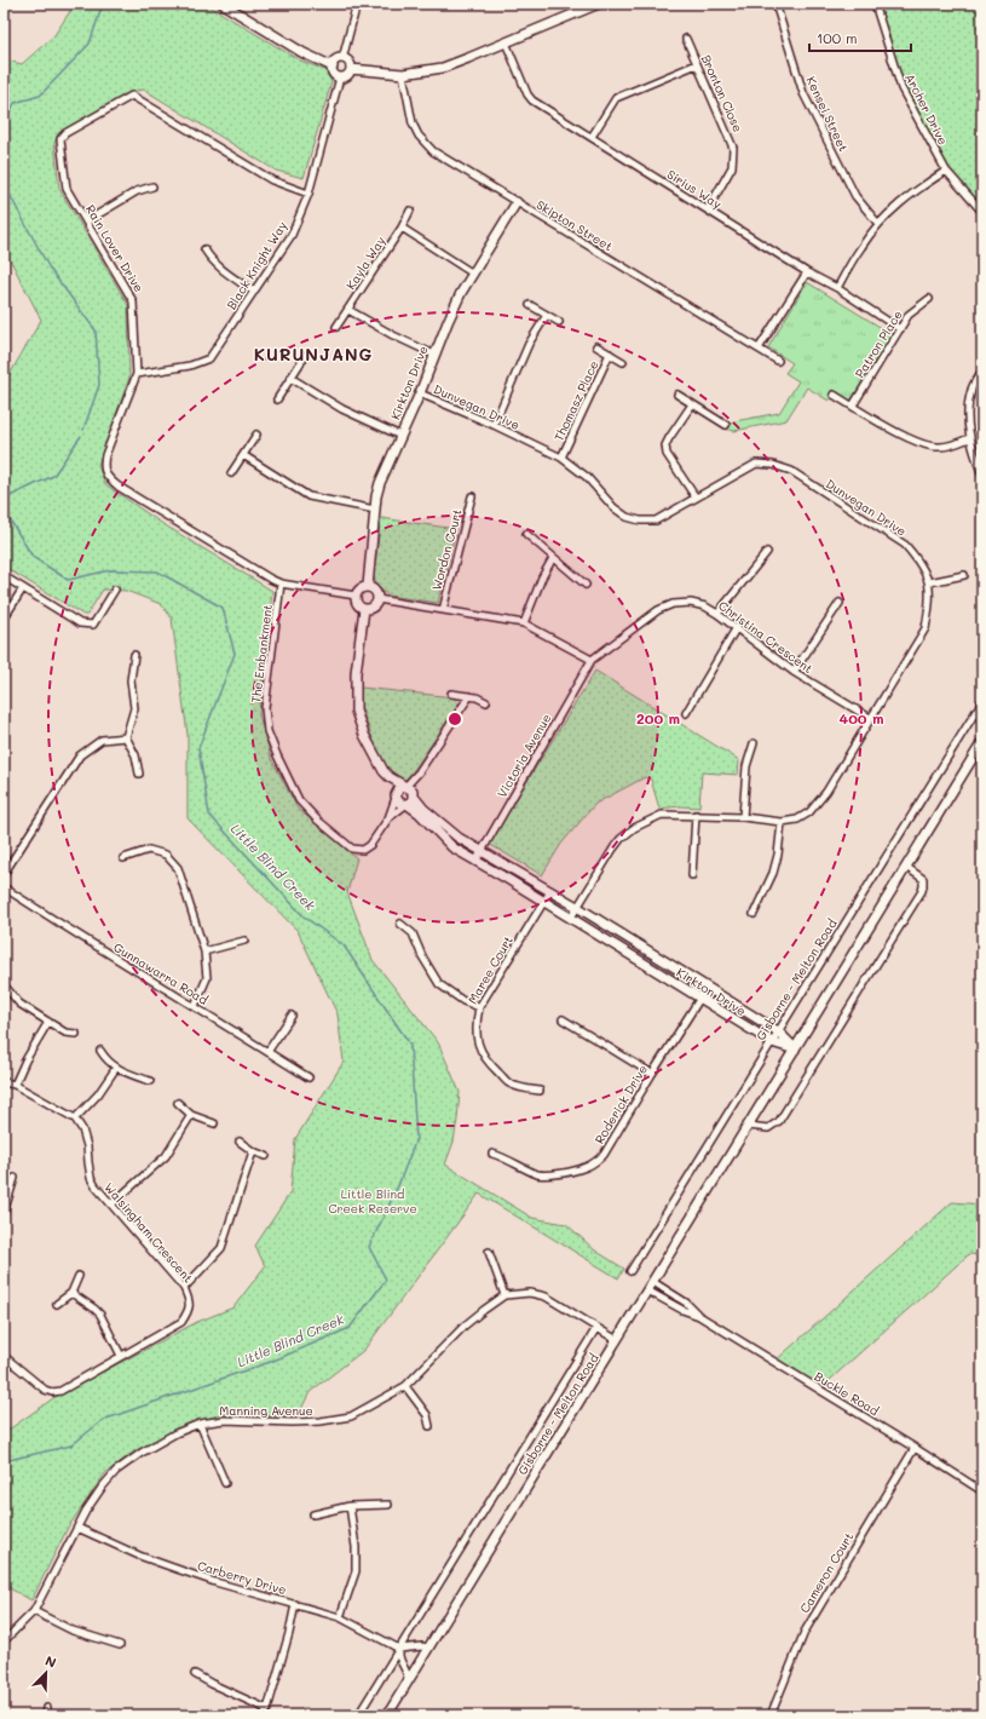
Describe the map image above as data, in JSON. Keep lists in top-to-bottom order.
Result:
{
  "streets": {
    "street": [
      "Bronton Close",
      "Archer Drive",
      "Kensei Street",
      "Sirius Way",
      "Skipton Street",
      "Rain Lover Drive",
      "Kayla Way",
      "Black Knight Way",
      "Patron Place",
      "Kirkton Drive",
      "Thomasz Place",
      "Dunvegan Drive",
      "Wordon Court",
      "Christina Crescent",
      "The Embankment",
      "Victoria Avenue",
      "Maree Court",
      "Gunnawarra Road",
      "Gisborne - Melton Road",
      "Roderick Drive",
      "Walsingham Crescent",
      "Buckle Road",
      "Manning Avenue",
      "Cameron Court",
      "Carberry Drive"
    ]
  },
  "crossings": [
    ["Bronton Close", "Sirius Way"],
    ["Sirius Way", "Patron Place"],
    ["Skipton Street", "Kirkton Drive"],
    ["Rain Lover Drive", "Black Knight Way"],
    ["Rain Lover Drive", "The Embankment"],
    ["Kirkton Drive", "Dunvegan Drive"],
    ["Kirkton Drive", "The Embankment"],
    ["Kirkton Drive", "Victoria Avenue"],
    ["Kirkton Drive", "Maree Court"],
    ["Kirkton Drive", "Gisborne - Melton Road"],
    ["Kirkton Drive", "Roderick Drive"],
    ["Thomasz Place", "Dunvegan Drive"],
    ["Dunvegan Drive", "Christina Crescent"],
    ["Christina Crescent", "Victoria Avenue"],
    ["Gisborne - Melton Road", "Buckle Road"],
    ["Gisborne - Melton Road", "Manning Avenue"],
    ["Gisborne - Melton Road", "Carberry Drive"],
    ["Buckle Road", "Cameron Court"],
    ["Manning Avenue", "Carberry Drive"]
  ],
  "districts": ["KURUNJANG"],
  "water": ["Little Blind Creek"],
  "parks": ["Little Blind Creek Reserve"],
  "scale_bar": "100 m",
  "north": "top right",
  "rings": ["200 m", "400 m"]
}
